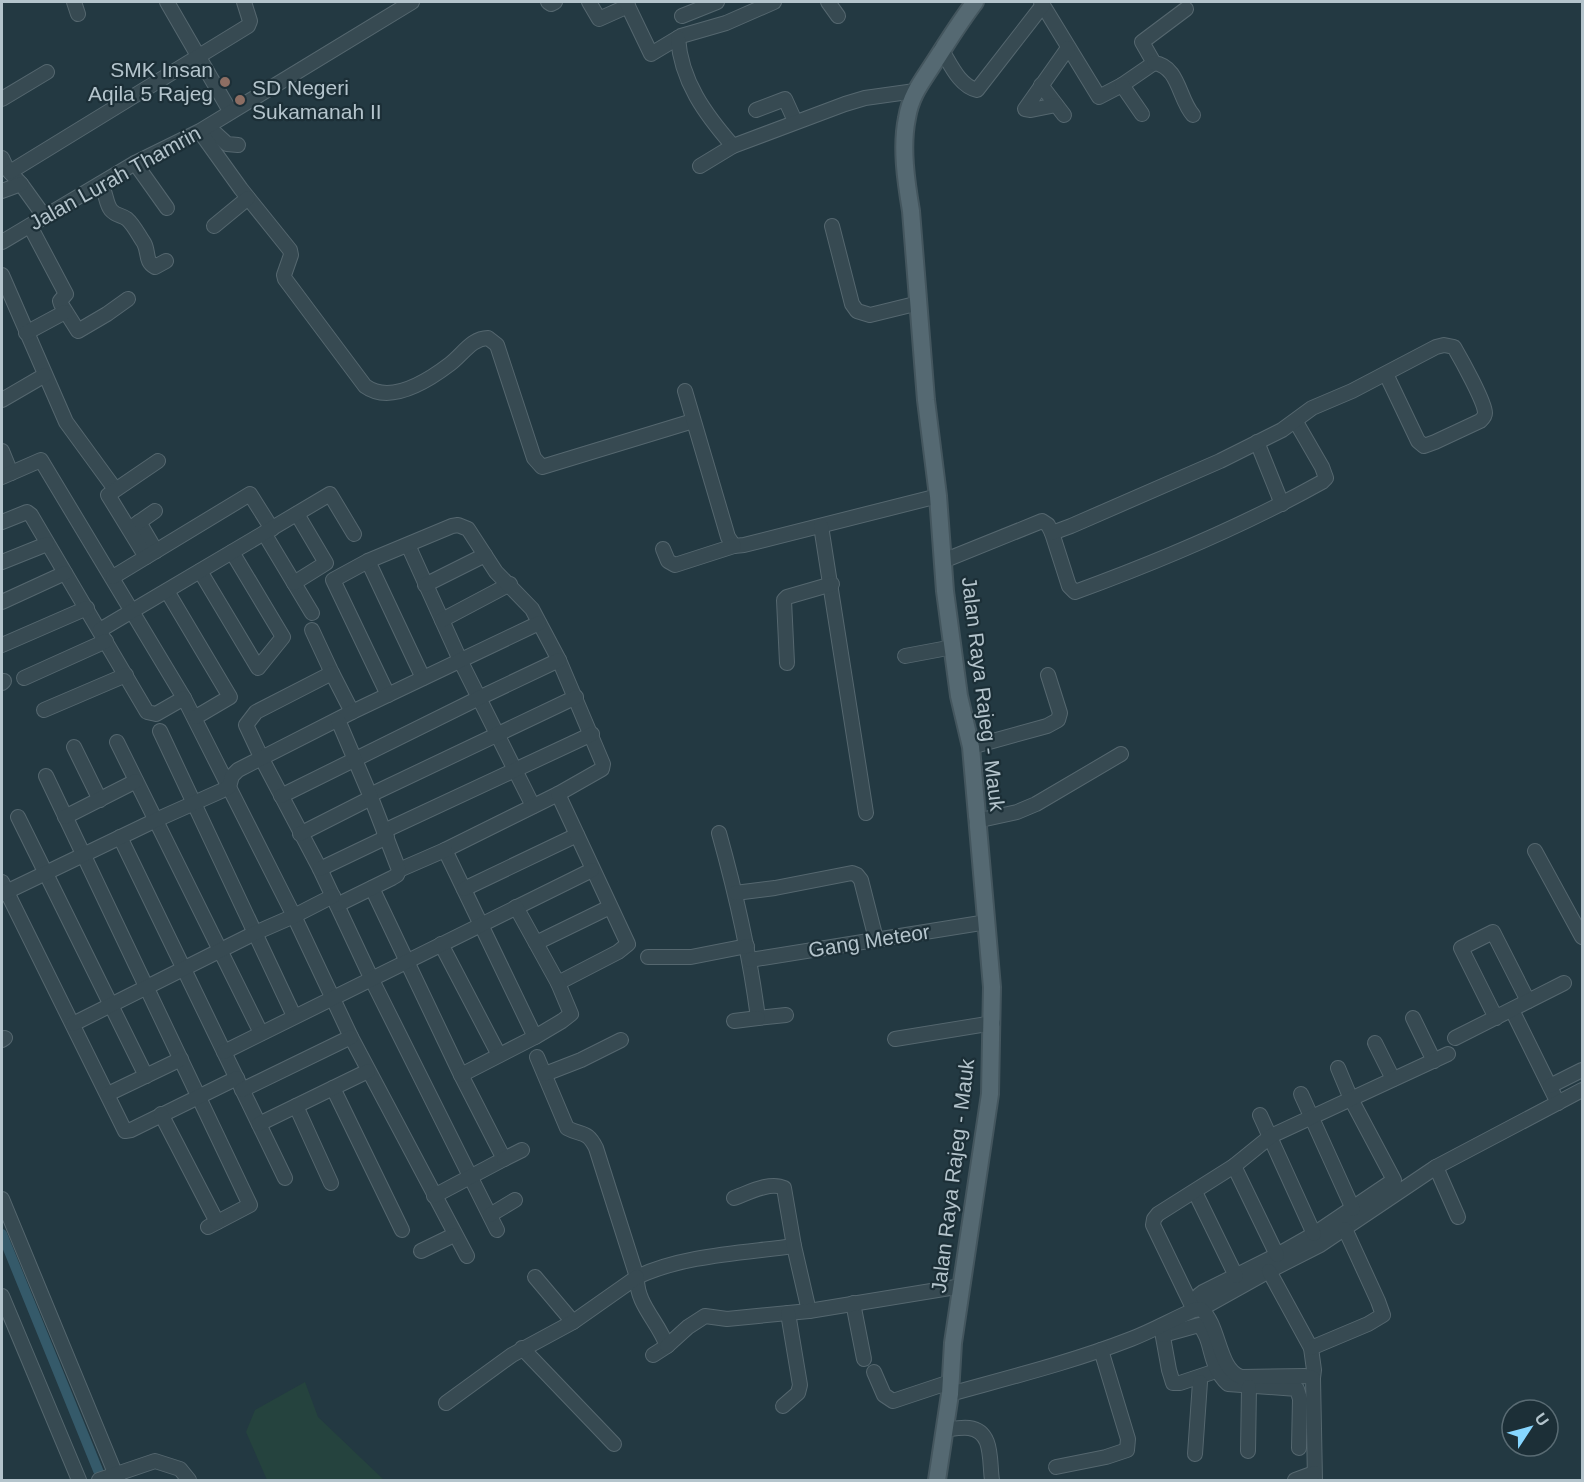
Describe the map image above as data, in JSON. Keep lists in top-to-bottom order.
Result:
{
  "streets": {
    "main road": ["Jalan Raya Rajeg - Mauk"],
    "street": ["Jalan Lurah Thamrin", "Gang Meteor"]
  },
  "crossings": [
    ["Jalan Raya Rajeg - Mauk", "Gang Meteor"]
  ],
  "places": ["SMK Insan Aqila 5 Rajeg", "SD Negeri Sukamanah II"],
  "north": "top right"
}
